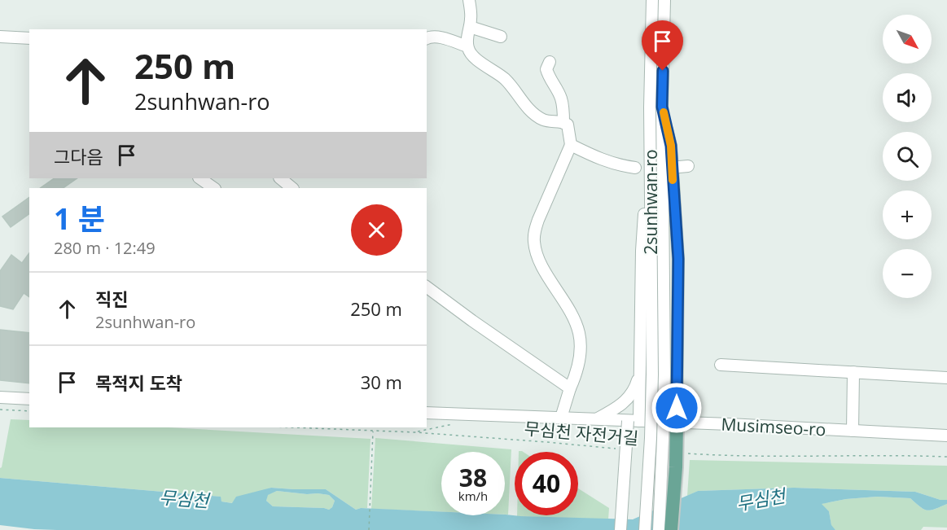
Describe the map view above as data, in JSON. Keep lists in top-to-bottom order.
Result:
{
  "streets": {
    "street": ["2sunhwan-ro", "Musimseo-ro"],
    "path": ["무심천 자전거길"]
  },
  "water": ["무심천"],
  "north": "bottom right",
  "page": {
    "map_buttons": ["+", "−"],
    "turn": ["250 m", "2sunhwan-ro"],
    "then": "그다음",
    "heading": ["1 분", "280 m · 12:49"],
    "list": [
      {
        "name": "직진",
        "note": "2sunhwan-ro",
        "value": "250 m"
      },
      {
        "name": "목적지 도착",
        "value": "30 m"
      }
    ],
    "speed": "38 km/h",
    "limit": "40"
  }
}
